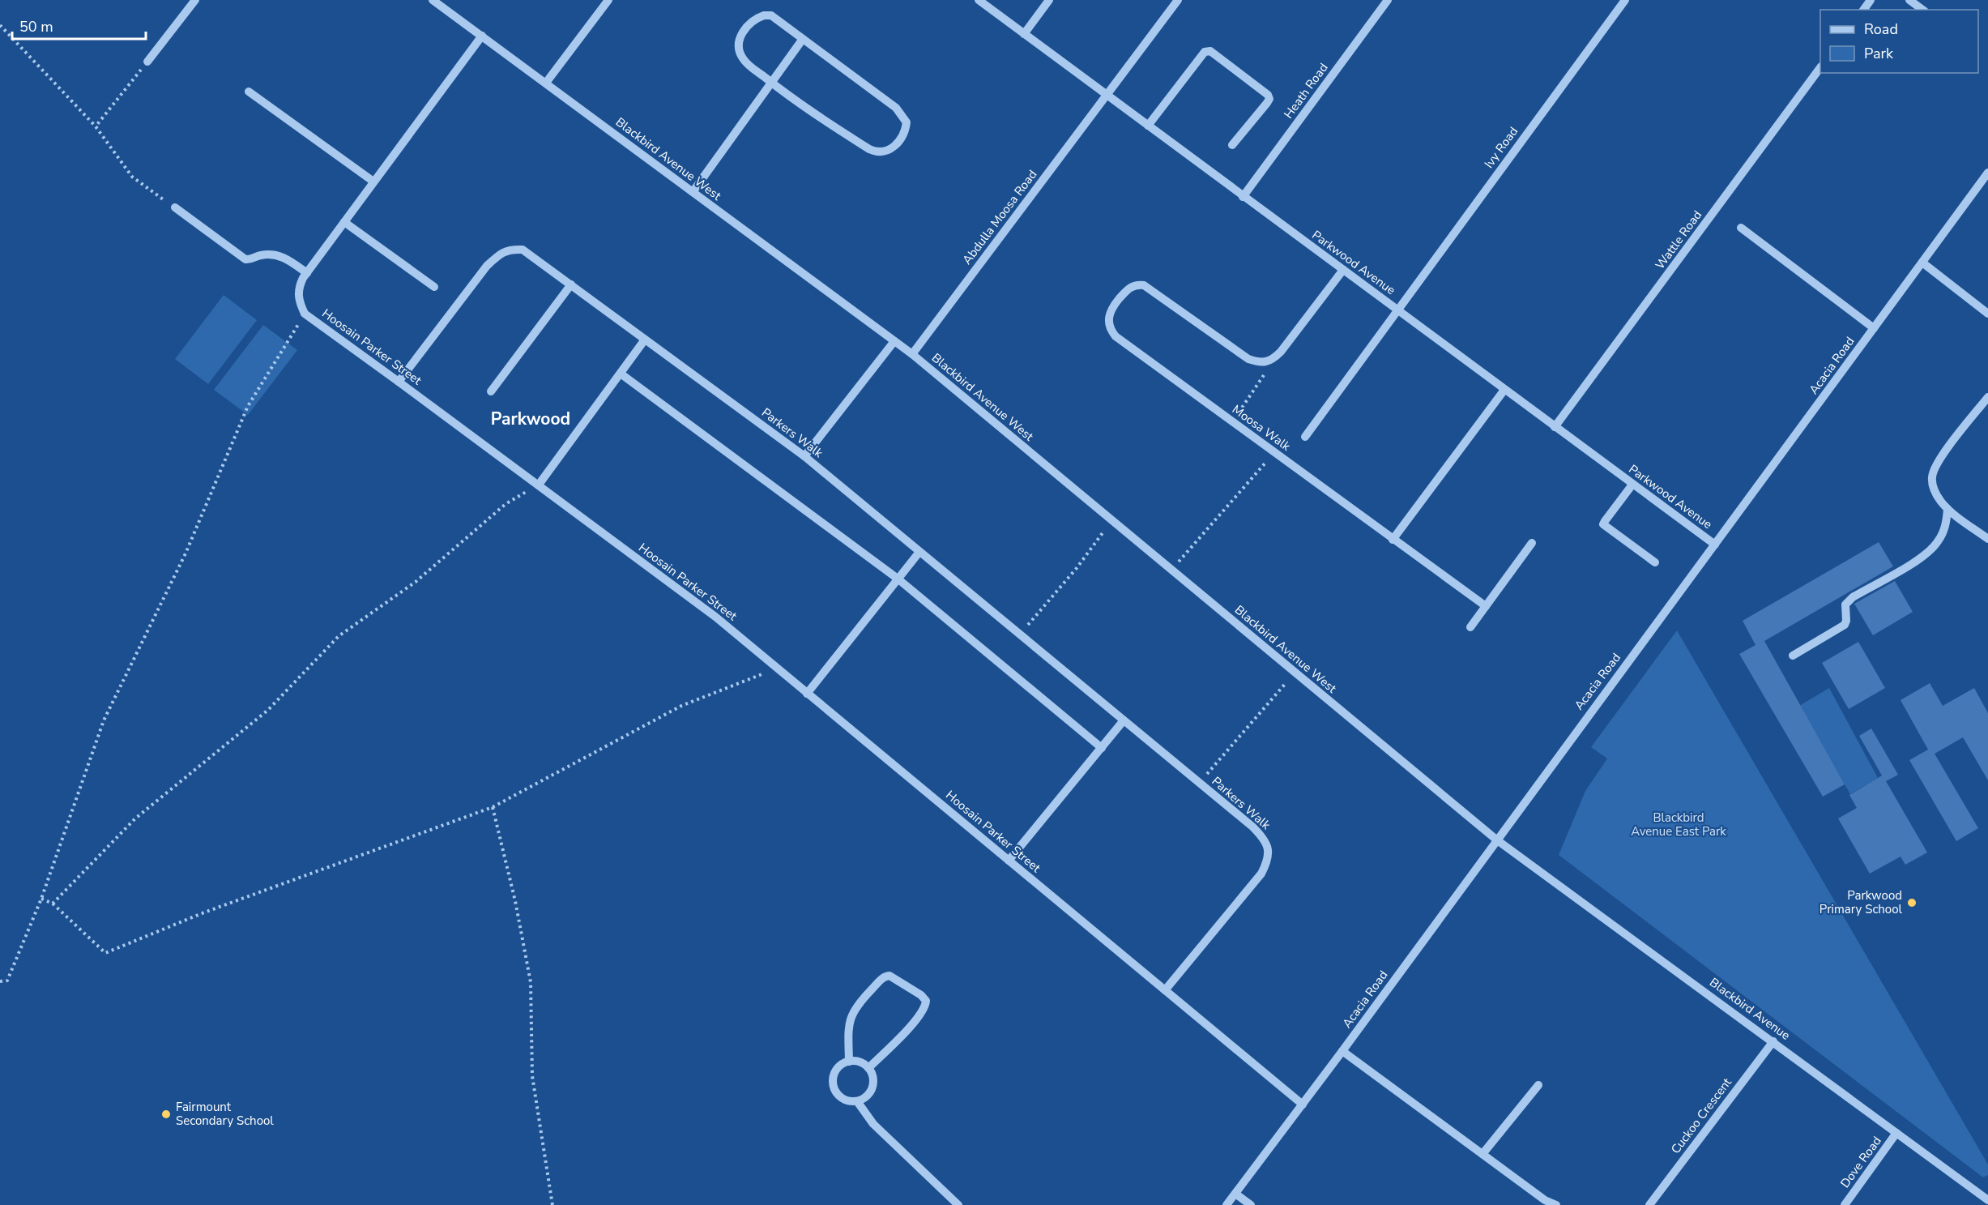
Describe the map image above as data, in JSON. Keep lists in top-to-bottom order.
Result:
{
  "streets": {
    "street": [
      "Heath Road",
      "Ivy Road",
      "Blackbird Avenue West",
      "Abdulla Moosa Road",
      "Wattle Road",
      "Parkwood Avenue",
      "Hoosain Parker Street",
      "Acacia Road",
      "Moosa Walk",
      "Parkers Walk",
      "Blackbird Avenue",
      "Cuckoo Crescent",
      "Dove Road"
    ]
  },
  "crossings": [
    ["Heath Road", "Parkwood Avenue"],
    ["Ivy Road", "Parkwood Avenue"],
    ["Blackbird Avenue West", "Abdulla Moosa Road"],
    ["Blackbird Avenue West", "Hoosain Parker Street"],
    ["Blackbird Avenue West", "Acacia Road"],
    ["Blackbird Avenue West", "Blackbird Avenue"],
    ["Abdulla Moosa Road", "Parkwood Avenue"],
    ["Wattle Road", "Parkwood Avenue"],
    ["Parkwood Avenue", "Acacia Road"],
    ["Hoosain Parker Street", "Acacia Road"],
    ["Hoosain Parker Street", "Parkers Walk"],
    ["Acacia Road", "Blackbird Avenue"],
    ["Blackbird Avenue", "Cuckoo Crescent"],
    ["Blackbird Avenue", "Dove Road"]
  ],
  "districts": ["Parkwood"],
  "parks": ["Blackbird Avenue East Park"],
  "places": ["Parkwood Primary School", "Fairmount Secondary School"],
  "legend": ["Road", "Park"],
  "scale_bar": "50 m"
}
